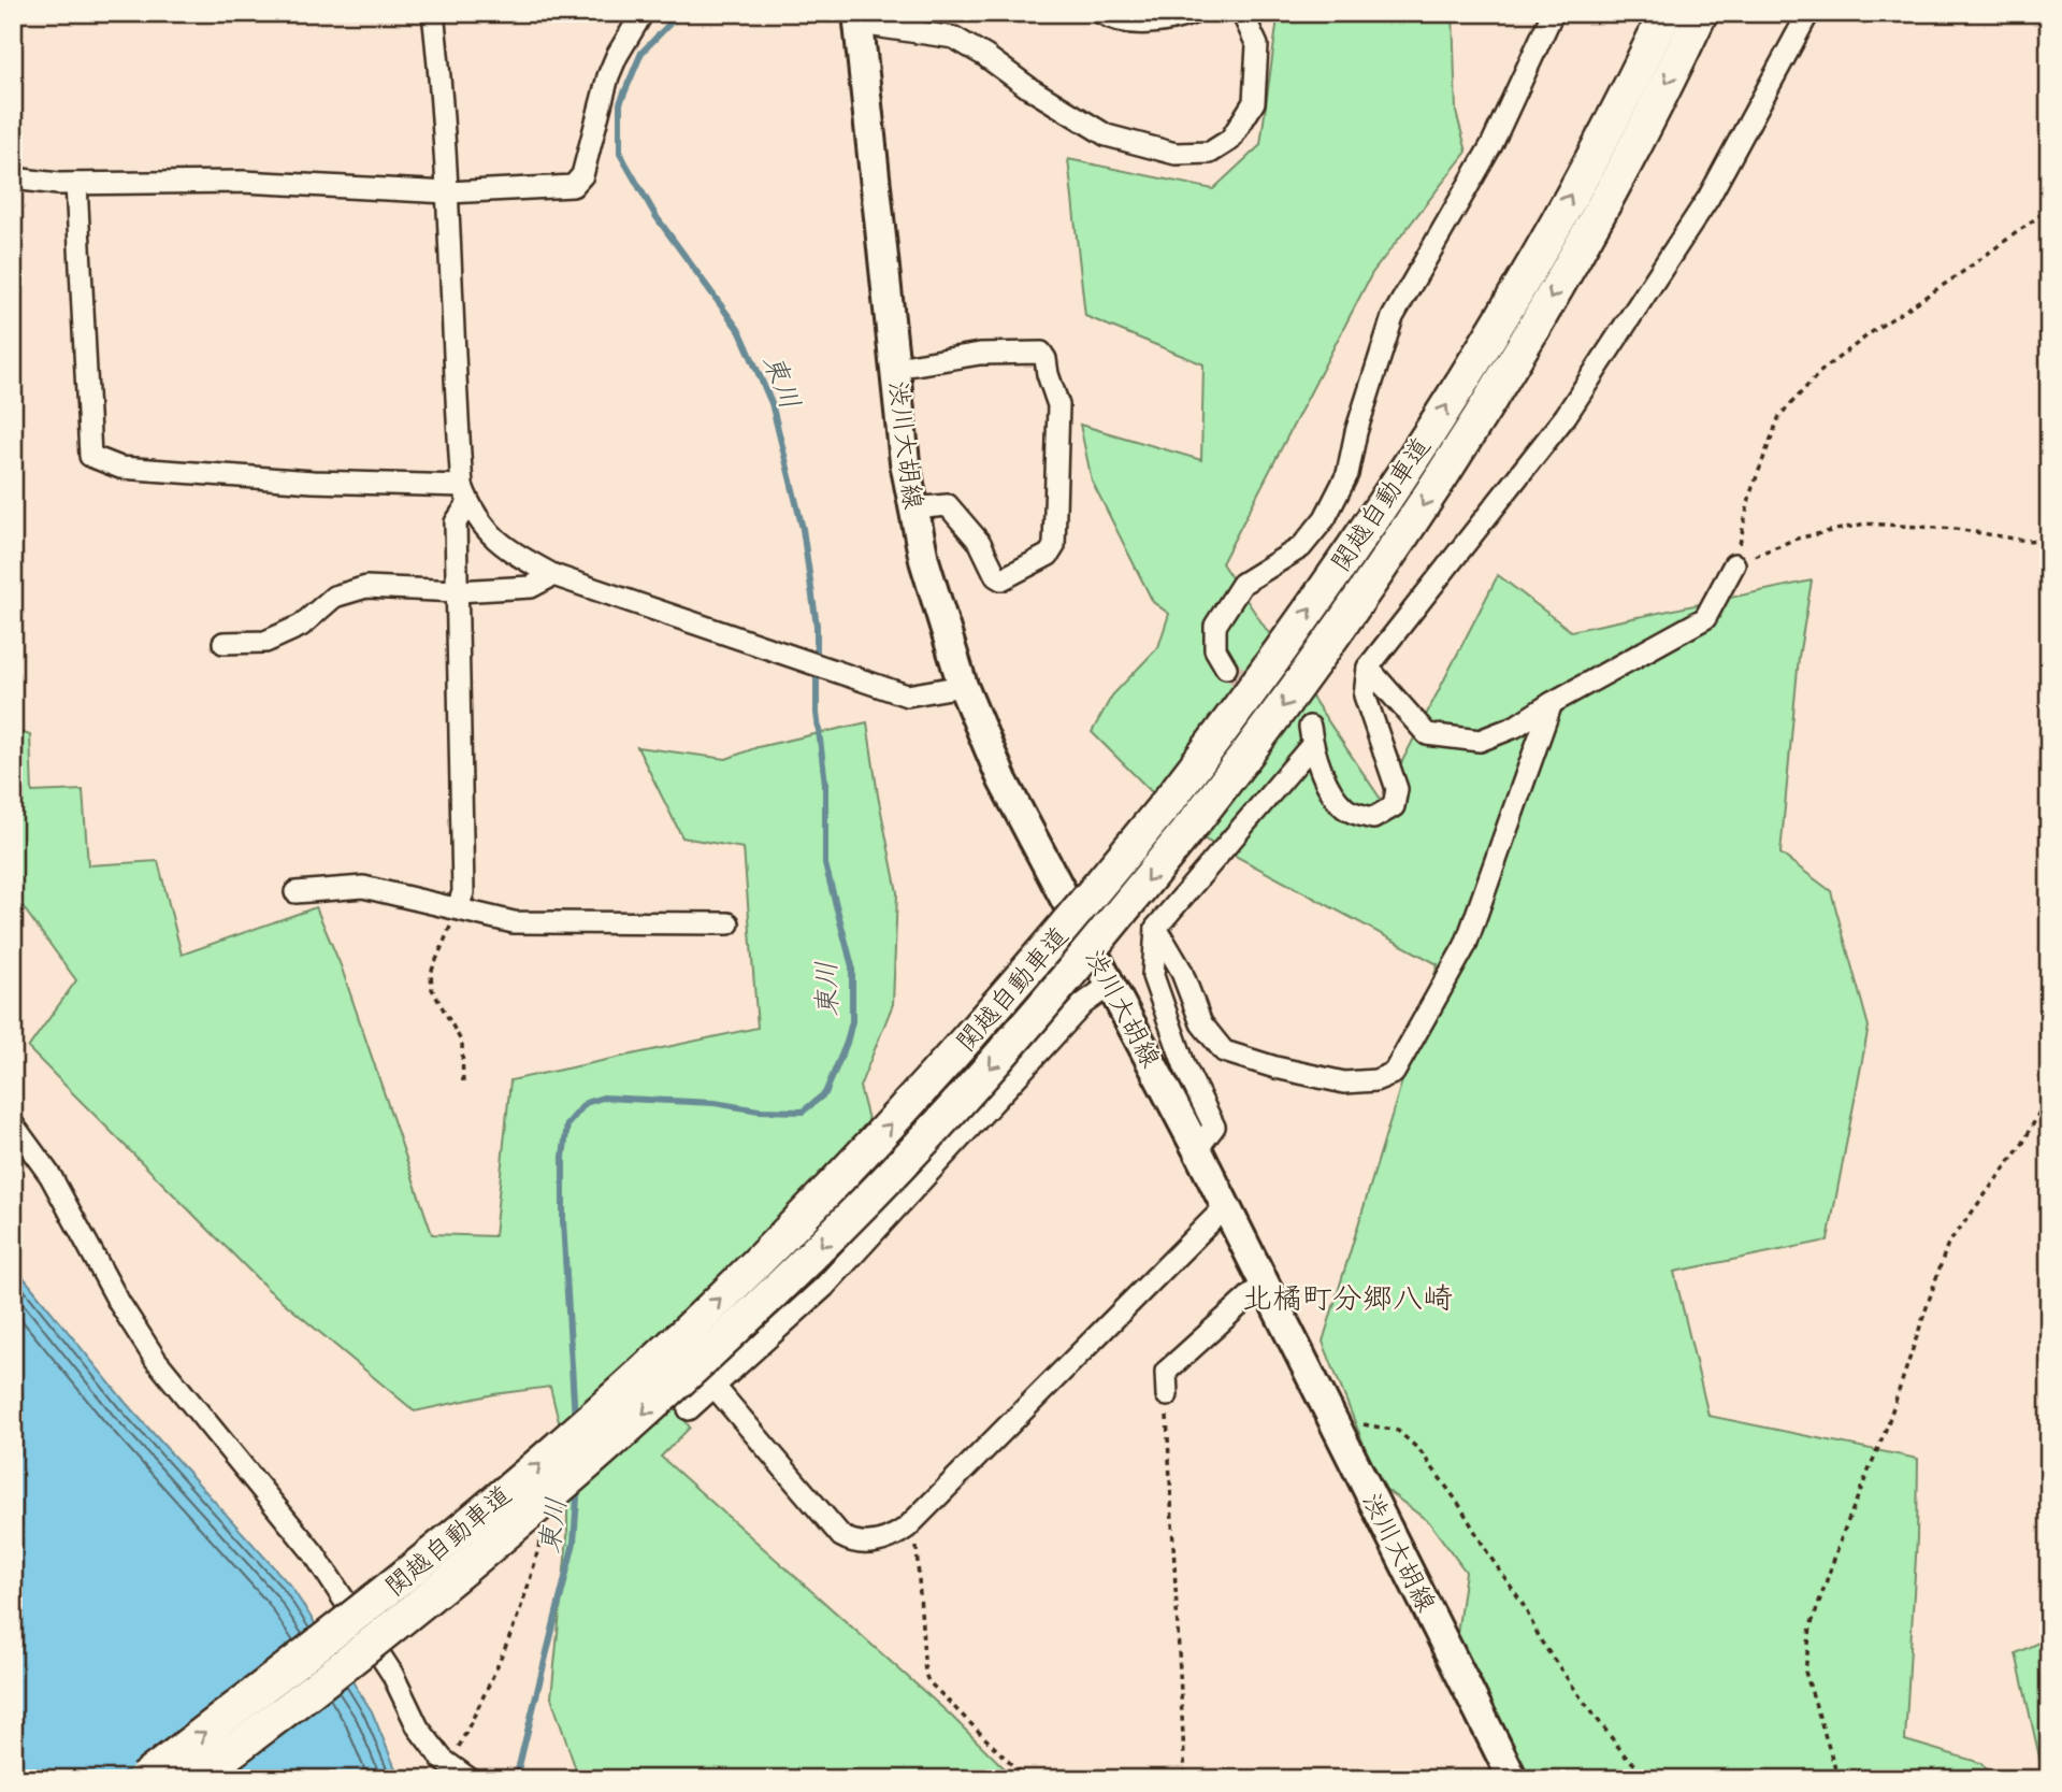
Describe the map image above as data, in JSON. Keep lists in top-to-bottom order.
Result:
{
  "streets": {
    "highway": ["関越自動車道"],
    "main road": ["渋川大胡線"]
  },
  "districts": ["北橘町分郷八崎"],
  "water": ["東川"]
}
